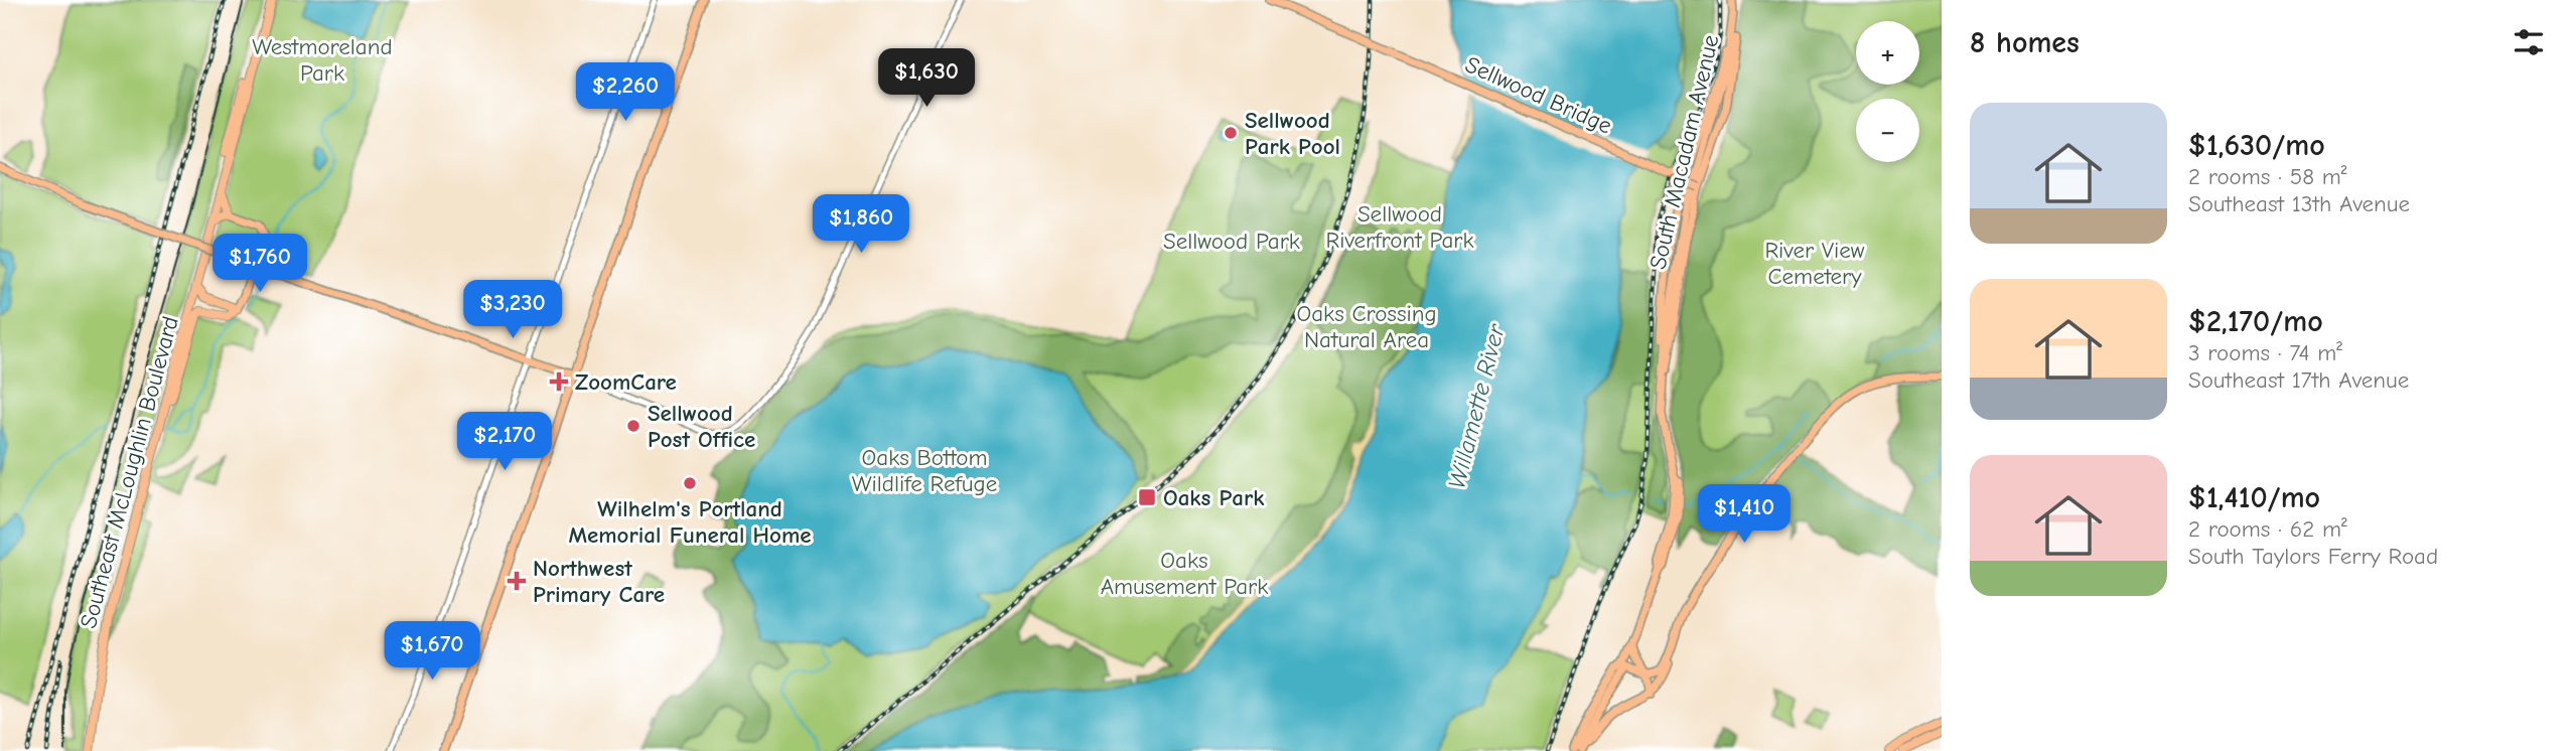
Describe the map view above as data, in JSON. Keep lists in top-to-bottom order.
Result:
{
  "streets": {
    "highway": ["Southeast McLoughlin Boulevard"],
    "main road": ["Sellwood Bridge", "South Macadam Avenue"]
  },
  "water": ["Willamette River"],
  "parks": [
    "Westmoreland Park",
    "Sellwood Riverfront Park",
    "Sellwood Park",
    "River View Cemetery",
    "Oaks Crossing Natural Area",
    "Oaks Bottom Wildlife Refuge",
    "Oaks Amusement Park"
  ],
  "places": {
    "other": ["Sellwood Park Pool", "Sellwood Post Office", "Wilhelm's Portland Memorial Funeral Home"],
    "health": ["ZoomCare", "Northwest Primary Care"],
    "transit": ["Oaks Park"]
  },
  "page": {
    "heading": "8 homes",
    "map_buttons": ["+", "−"],
    "price": [
      "$1,630",
      "$2,260",
      "$1,860",
      "$1,760",
      "$3,230",
      "$2,170",
      "$1,410",
      "$1,670"
    ],
    "list": [
      {
        "name": "$1,630/mo",
        "note": "2 rooms · 58 m² · Southeast 13th Avenue"
      },
      {
        "name": "$2,170/mo",
        "note": "3 rooms · 74 m² · Southeast 17th Avenue"
      },
      {
        "name": "$1,410/mo",
        "note": "2 rooms · 62 m² · South Taylors Ferry Road"
      }
    ]
  }
}
